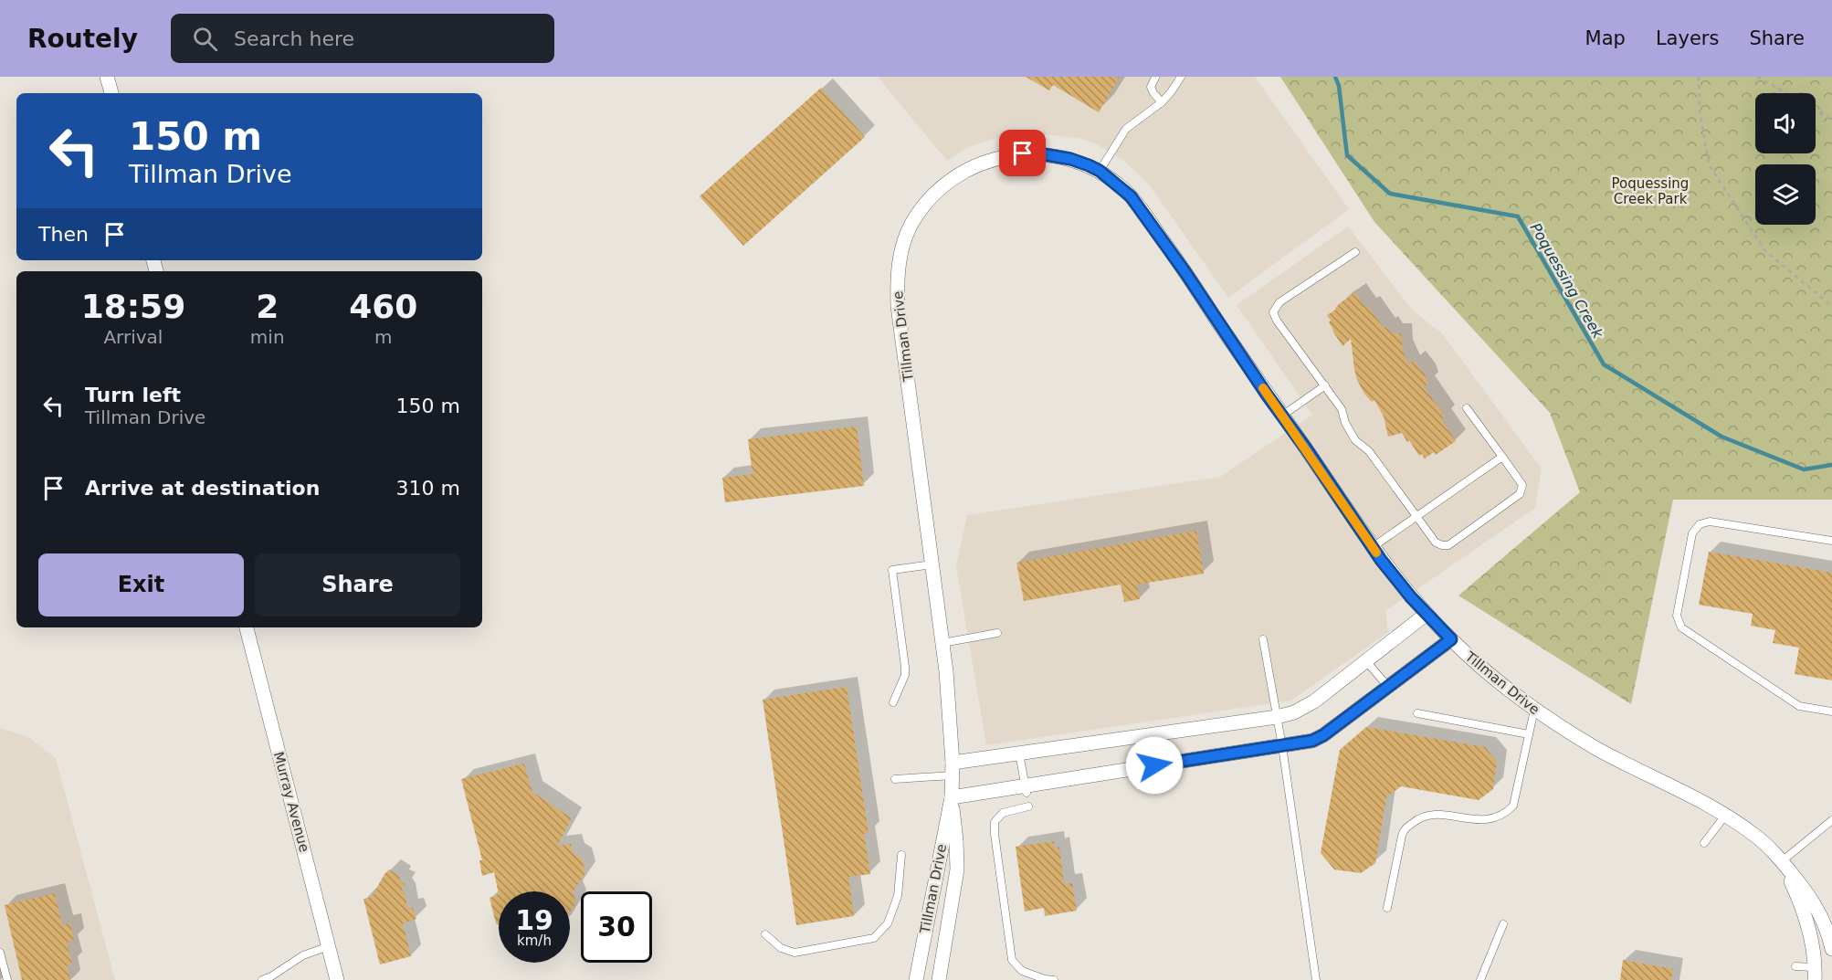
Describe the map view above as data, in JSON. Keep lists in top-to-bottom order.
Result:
{
  "streets": {
    "street": ["Tillman Drive", "Murray Avenue"]
  },
  "water": ["Poquessing Creek"],
  "parks": ["Poquessing Creek Park"],
  "page": {
    "header": "Routely",
    "search": "Search here",
    "nav": ["Map", "Layers", "Share"],
    "turn": ["150 m", "Tillman Drive"],
    "then": "Then",
    "eta": [
      "18:59",
      "Arrival",
      "2",
      "min",
      "460",
      "m"
    ],
    "list": [
      {
        "name": "Turn left",
        "note": "Tillman Drive",
        "value": "150 m"
      },
      {
        "name": "Arrive at destination",
        "value": "310 m"
      }
    ],
    "buttons": ["Exit", "Share"],
    "speed": "19 km/h",
    "limit": "30"
  }
}
